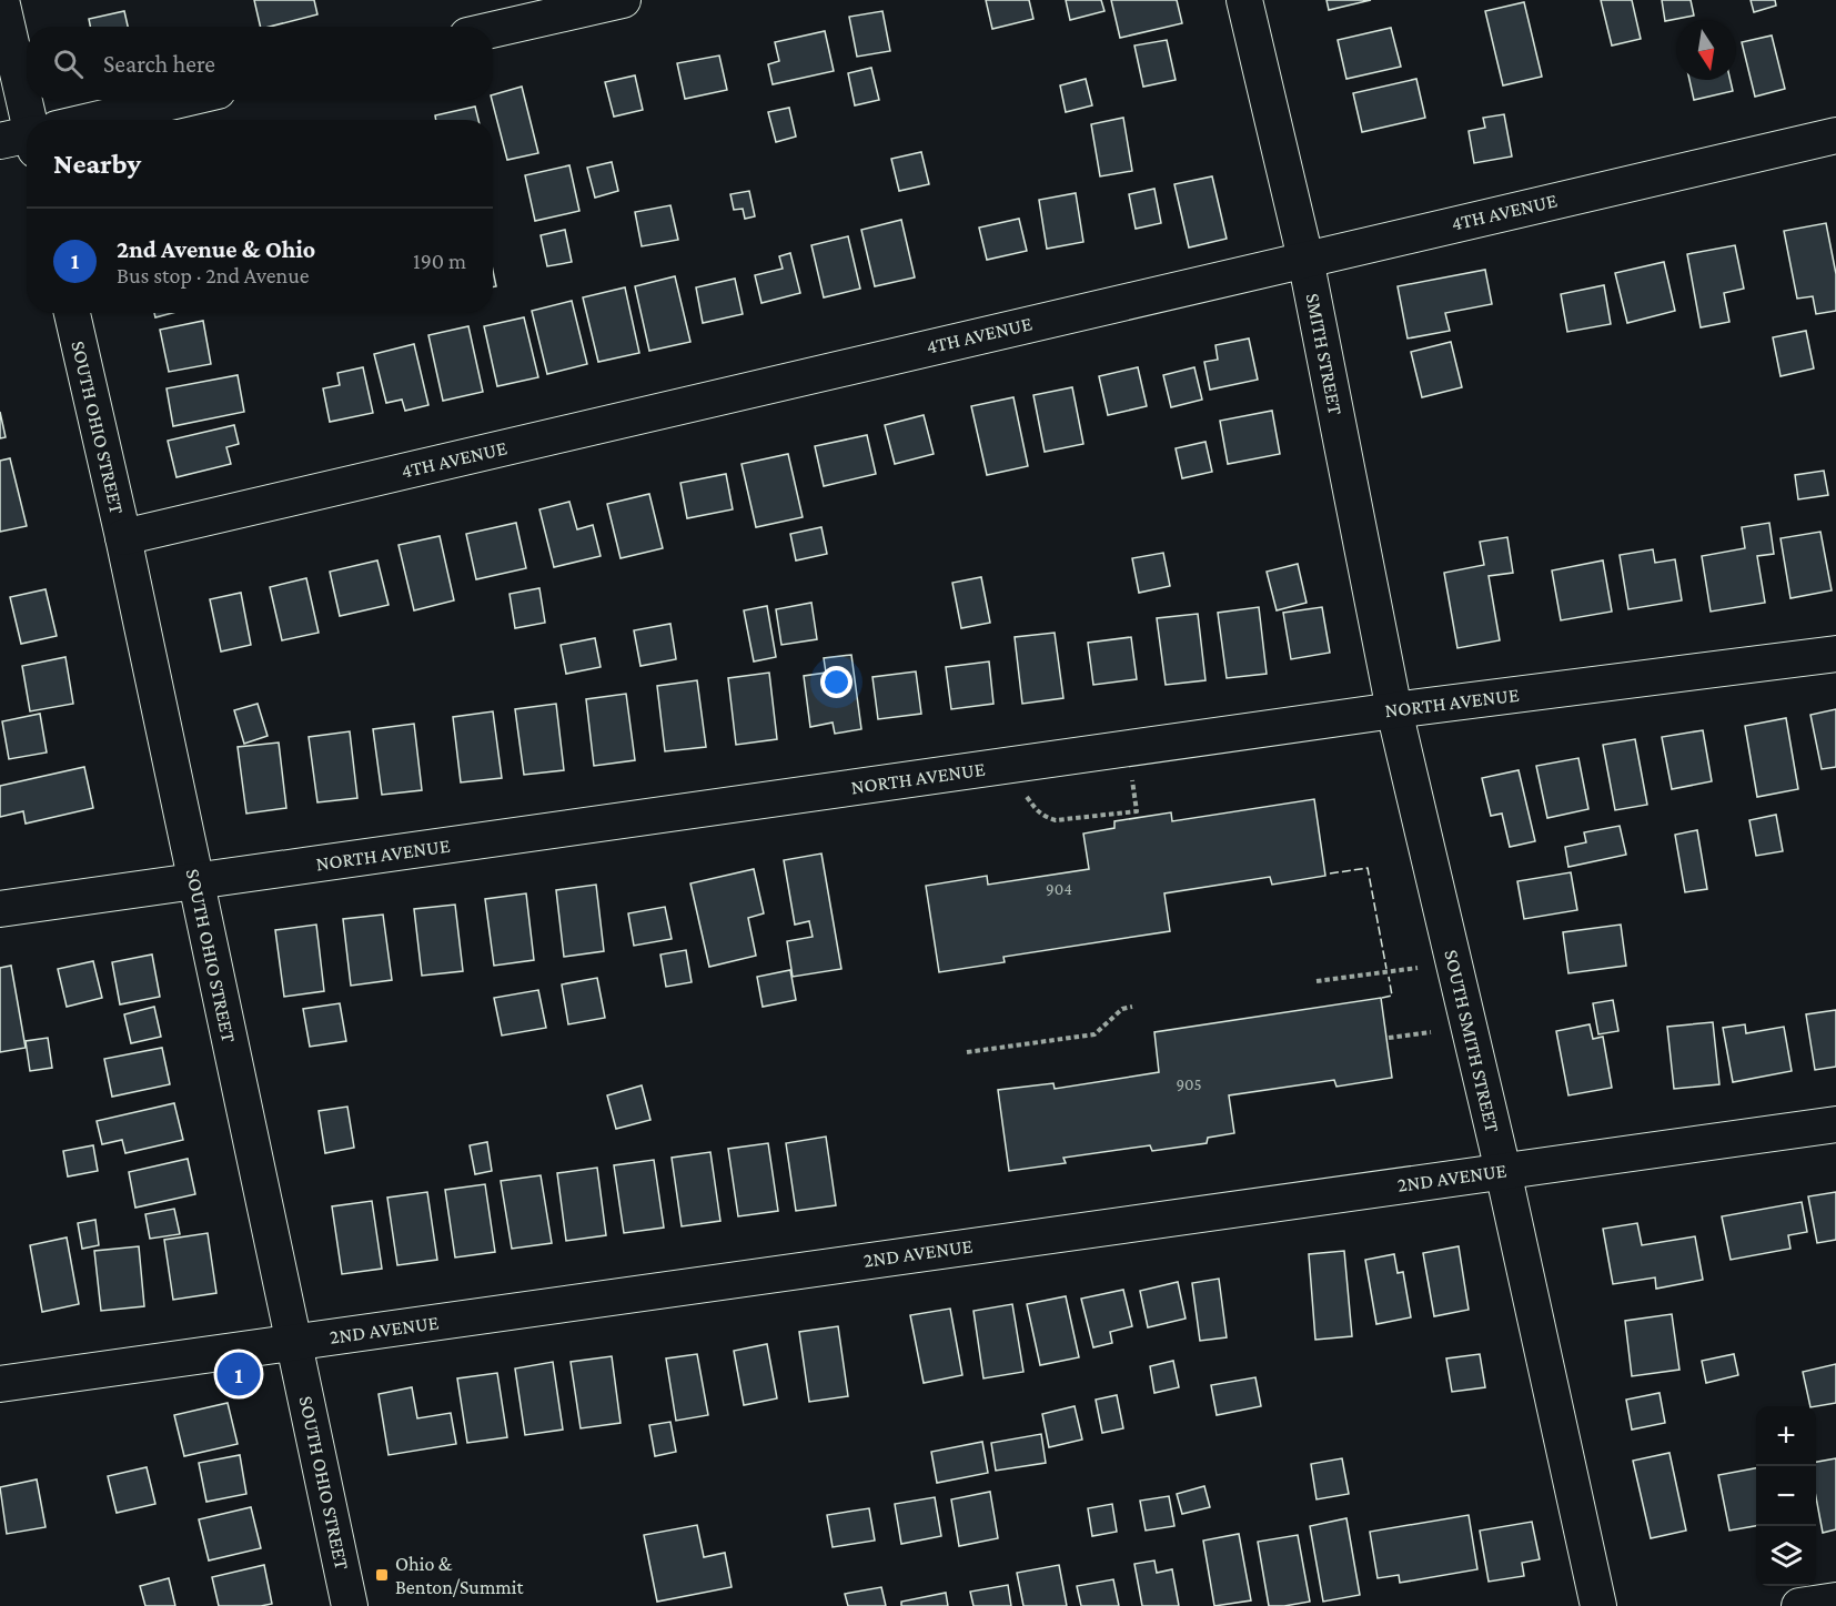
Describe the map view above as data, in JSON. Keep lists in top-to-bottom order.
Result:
{
  "streets": {
    "street": [
      "4TH AVENUE",
      "SMITH STREET",
      "SOUTH OHIO STREET",
      "NORTH AVENUE",
      "SOUTH SMITH STREET",
      "2ND AVENUE"
    ]
  },
  "crossings": [
    ["4TH AVENUE", "SMITH STREET"],
    ["4TH AVENUE", "SOUTH OHIO STREET"],
    ["SMITH STREET", "NORTH AVENUE"],
    ["SMITH STREET", "SOUTH SMITH STREET"],
    ["SOUTH OHIO STREET", "NORTH AVENUE"],
    ["SOUTH OHIO STREET", "2ND AVENUE"],
    ["NORTH AVENUE", "SOUTH SMITH STREET"],
    ["SOUTH SMITH STREET", "2ND AVENUE"]
  ],
  "places": {
    "transit": ["Ohio & Benton/Summit"]
  },
  "house_numbers": ["904", "905"],
  "north": "bottom",
  "page": {
    "search": "Search here",
    "heading": "Nearby",
    "list": [
      {
        "mark": "1",
        "name": "2nd Avenue & Ohio",
        "note": "Bus stop · 2nd Avenue",
        "value": "190 m"
      }
    ],
    "pins": "1",
    "map_buttons": ["+", "−"]
  }
}
